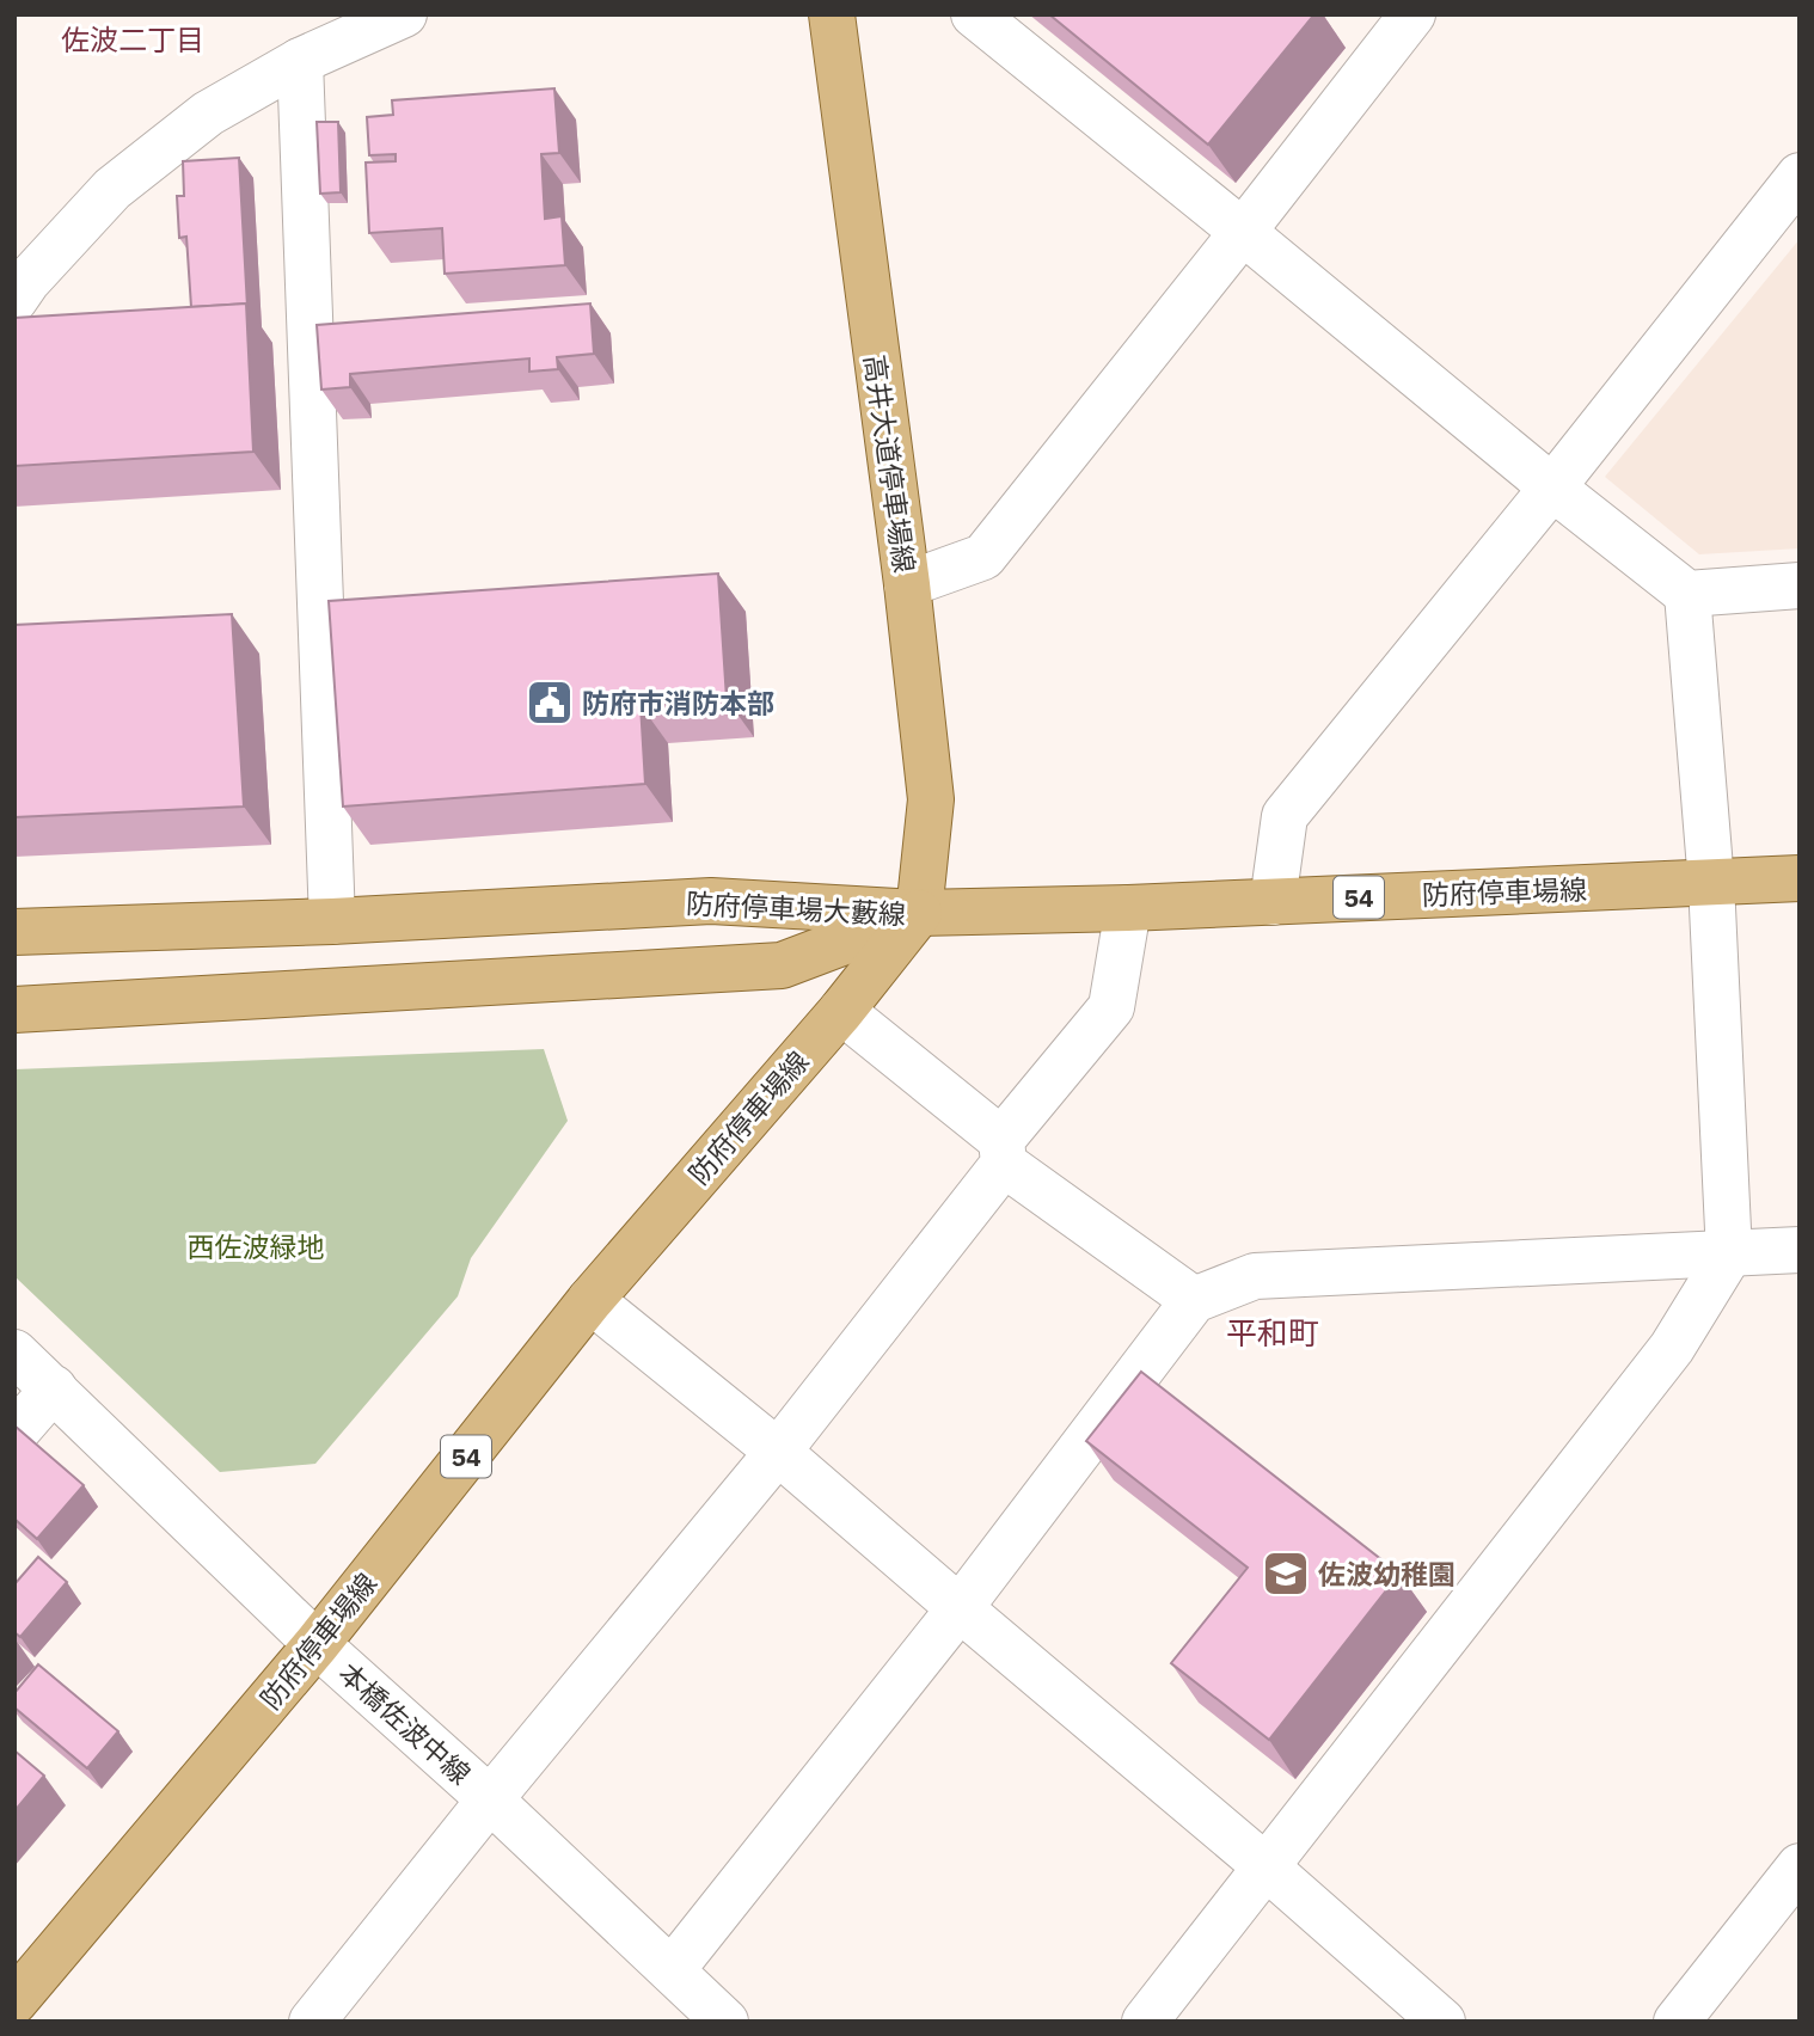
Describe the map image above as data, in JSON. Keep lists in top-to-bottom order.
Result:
{
  "streets": {
    "main road": [
      "高井大道停車場線",
      "防府停車場線",
      "54",
      "防府停車場大藪線"
    ],
    "street": ["本橋佐波中線"]
  },
  "crossings": [
    ["高井大道停車場線", "防府停車場線"],
    ["高井大道停車場線", "防府停車場大藪線"],
    ["防府停車場線", "防府停車場大藪線"],
    ["防府停車場線", "本橋佐波中線"]
  ],
  "districts": ["佐波二丁目", "平和町"],
  "parks": ["西佐波緑地"],
  "places": {
    "public building": ["防府市消防本部"],
    "school or university": ["佐波幼稚園"]
  }
}
